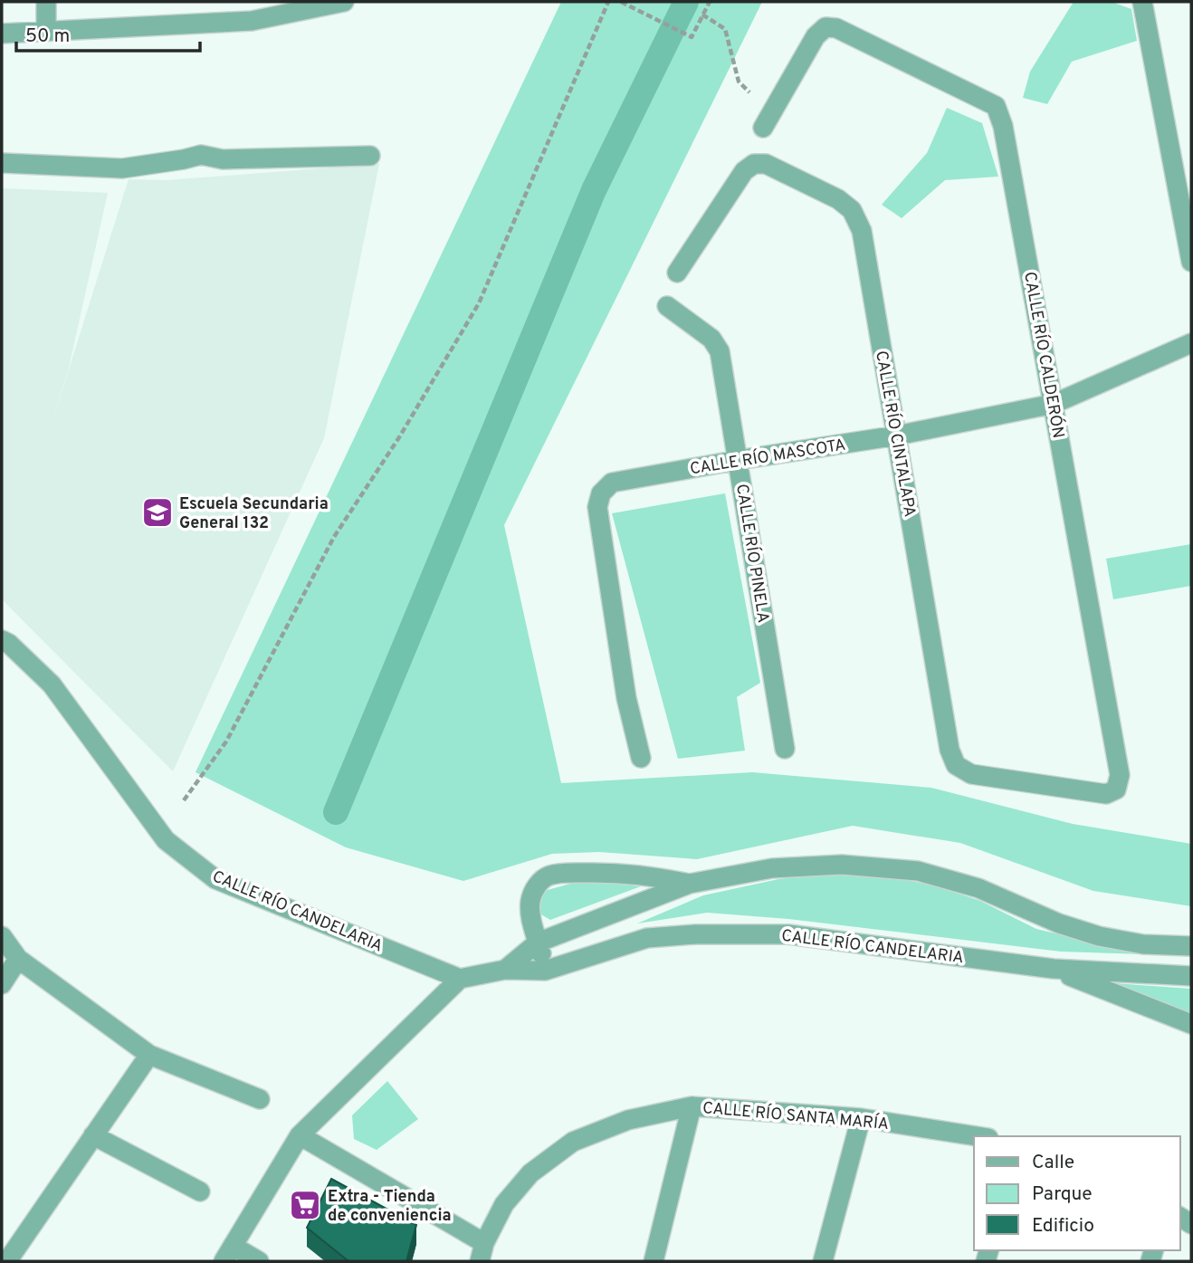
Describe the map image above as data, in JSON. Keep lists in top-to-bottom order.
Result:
{
  "streets": {
    "street": [
      "CALLE RÍO CALDERÓN",
      "CALLE RÍO CINTALAPA",
      "CALLE RÍO MASCOTA",
      "CALLE RÍO PINELA",
      "CALLE RÍO CANDELARIA",
      "CALLE RÍO SANTA MARÍA"
    ]
  },
  "crossings": [
    ["CALLE RÍO CALDERÓN", "CALLE RÍO CINTALAPA"],
    ["CALLE RÍO CALDERÓN", "CALLE RÍO MASCOTA"],
    ["CALLE RÍO CINTALAPA", "CALLE RÍO MASCOTA"],
    ["CALLE RÍO MASCOTA", "CALLE RÍO PINELA"]
  ],
  "places": {
    "school or university": ["Escuela Secundaria General 132"],
    "supermarket": ["Extra - Tienda de conveniencia"]
  },
  "legend": ["Calle", "Parque", "Edificio"],
  "scale_bar": "50 m"
}
